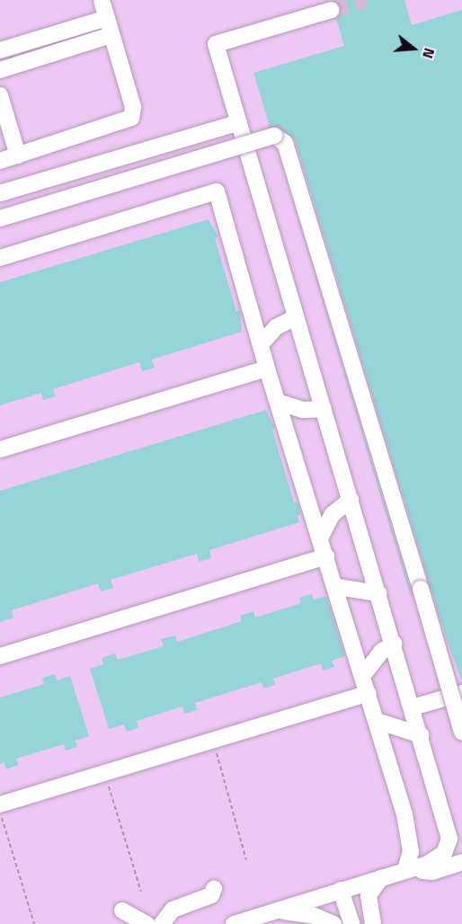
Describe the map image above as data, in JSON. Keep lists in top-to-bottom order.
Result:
{
  "north": "right"
}
